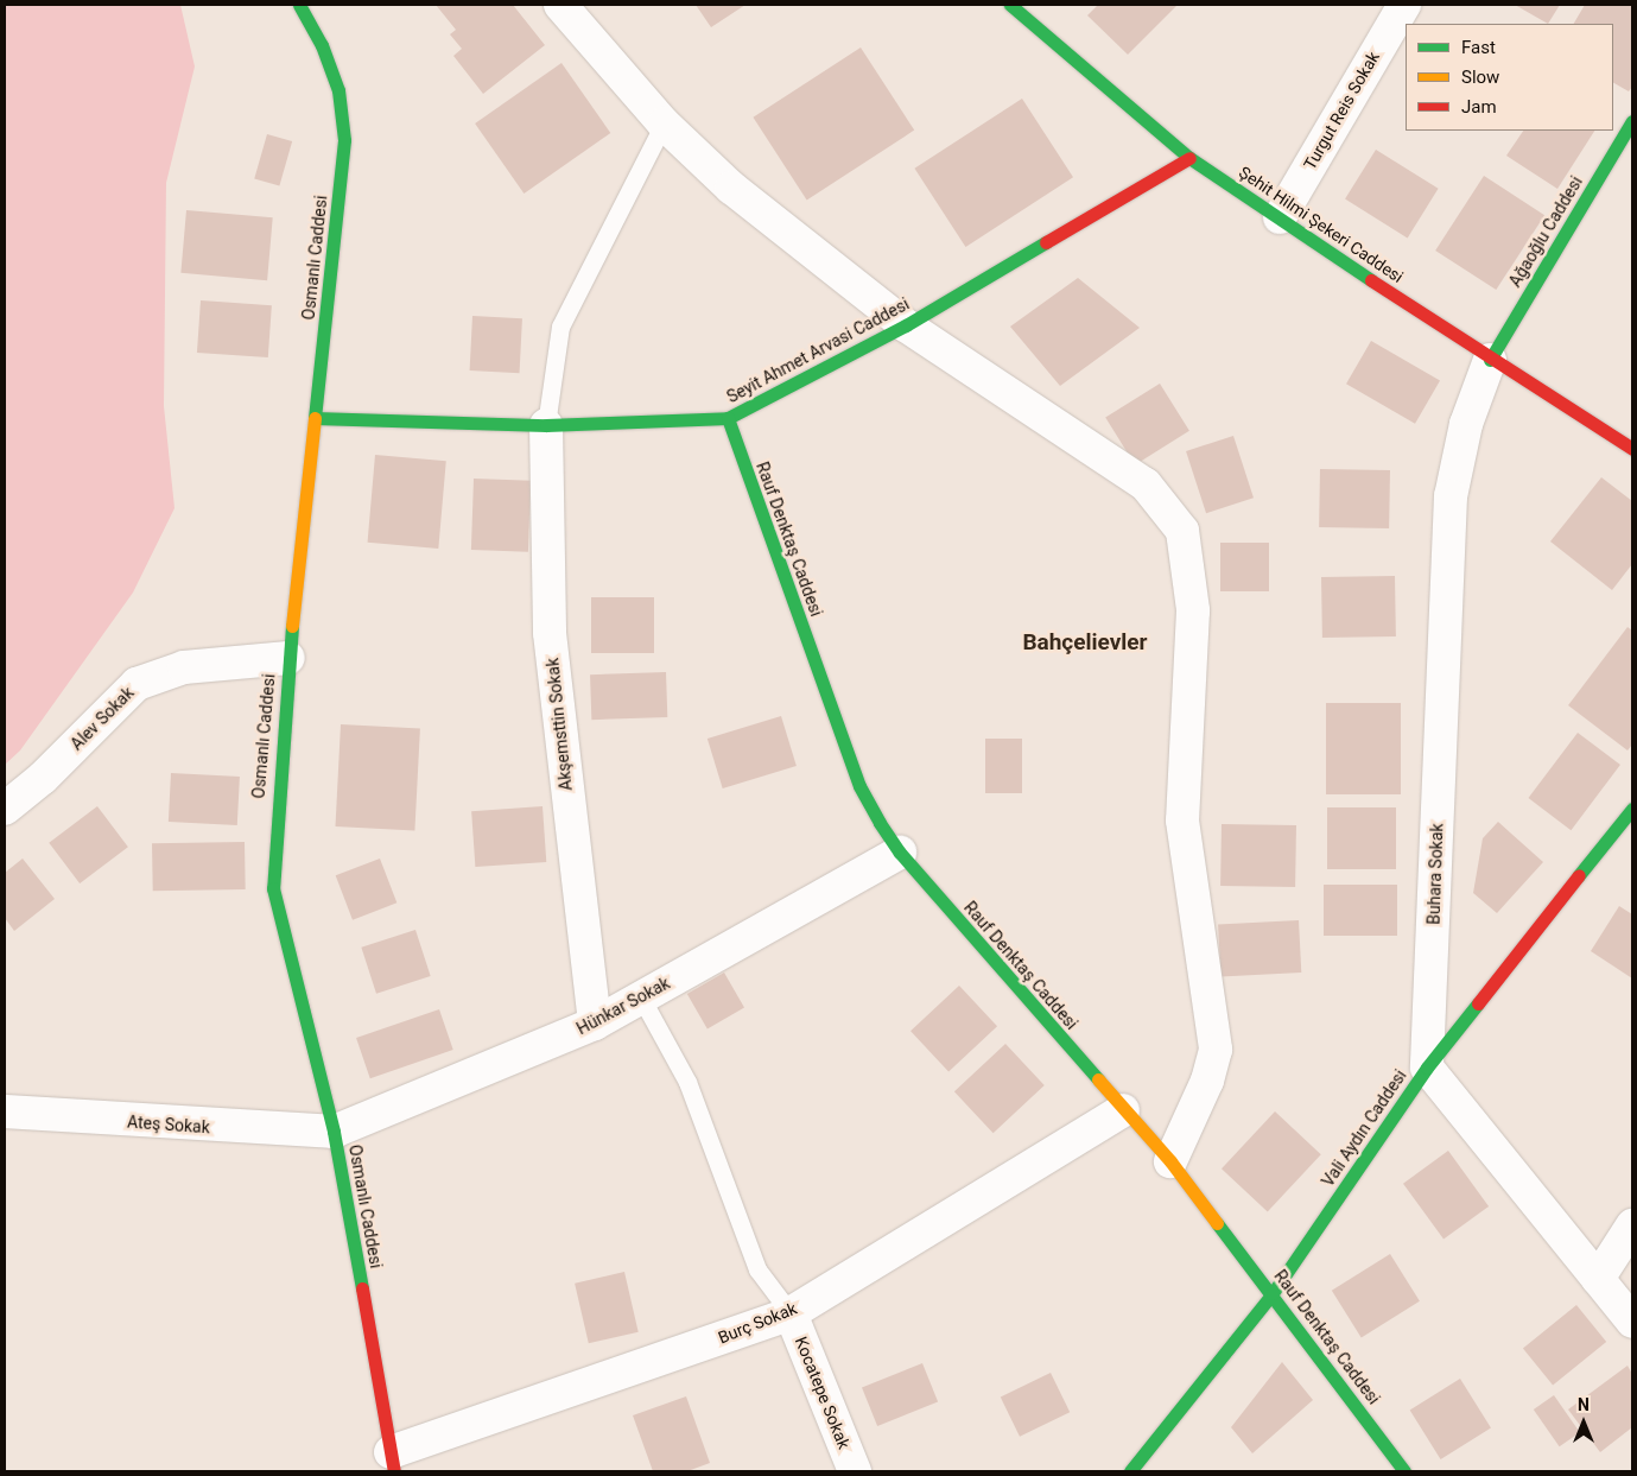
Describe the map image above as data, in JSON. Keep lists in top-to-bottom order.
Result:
{
  "streets": {
    "street": [
      "Turgut Reis Sokak",
      "Şehit Hilmi Şekeri Caddesi",
      "Ağaoğlu Caddesi",
      "Osmanlı Caddesi",
      "Seyit Ahmet Arvasi Caddesi",
      "Rauf Denktaş Caddesi",
      "Alev Sokak",
      "Akşemsttin Sokak",
      "Buhara Sokak",
      "Hünkar Sokak",
      "Ateş Sokak",
      "Vali Aydın Caddesi",
      "Burç Sokak",
      "Kocatepe Sokak"
    ]
  },
  "crossings": [
    ["Turgut Reis Sokak", "Şehit Hilmi Şekeri Caddesi"],
    ["Şehit Hilmi Şekeri Caddesi", "Ağaoğlu Caddesi"],
    ["Şehit Hilmi Şekeri Caddesi", "Seyit Ahmet Arvasi Caddesi"],
    ["Şehit Hilmi Şekeri Caddesi", "Buhara Sokak"],
    ["Ağaoğlu Caddesi", "Buhara Sokak"],
    ["Osmanlı Caddesi", "Seyit Ahmet Arvasi Caddesi"],
    ["Osmanlı Caddesi", "Alev Sokak"],
    ["Osmanlı Caddesi", "Hünkar Sokak"],
    ["Osmanlı Caddesi", "Ateş Sokak"],
    ["Osmanlı Caddesi", "Burç Sokak"],
    ["Seyit Ahmet Arvasi Caddesi", "Rauf Denktaş Caddesi"],
    ["Seyit Ahmet Arvasi Caddesi", "Akşemsttin Sokak"],
    ["Rauf Denktaş Caddesi", "Hünkar Sokak"],
    ["Rauf Denktaş Caddesi", "Vali Aydın Caddesi"],
    ["Rauf Denktaş Caddesi", "Burç Sokak"],
    ["Akşemsttin Sokak", "Hünkar Sokak"],
    ["Buhara Sokak", "Vali Aydın Caddesi"],
    ["Hünkar Sokak", "Ateş Sokak"],
    ["Burç Sokak", "Kocatepe Sokak"]
  ],
  "districts": ["Bahçelievler"],
  "legend": ["Fast", "Slow", "Jam"],
  "north": "top"
}
